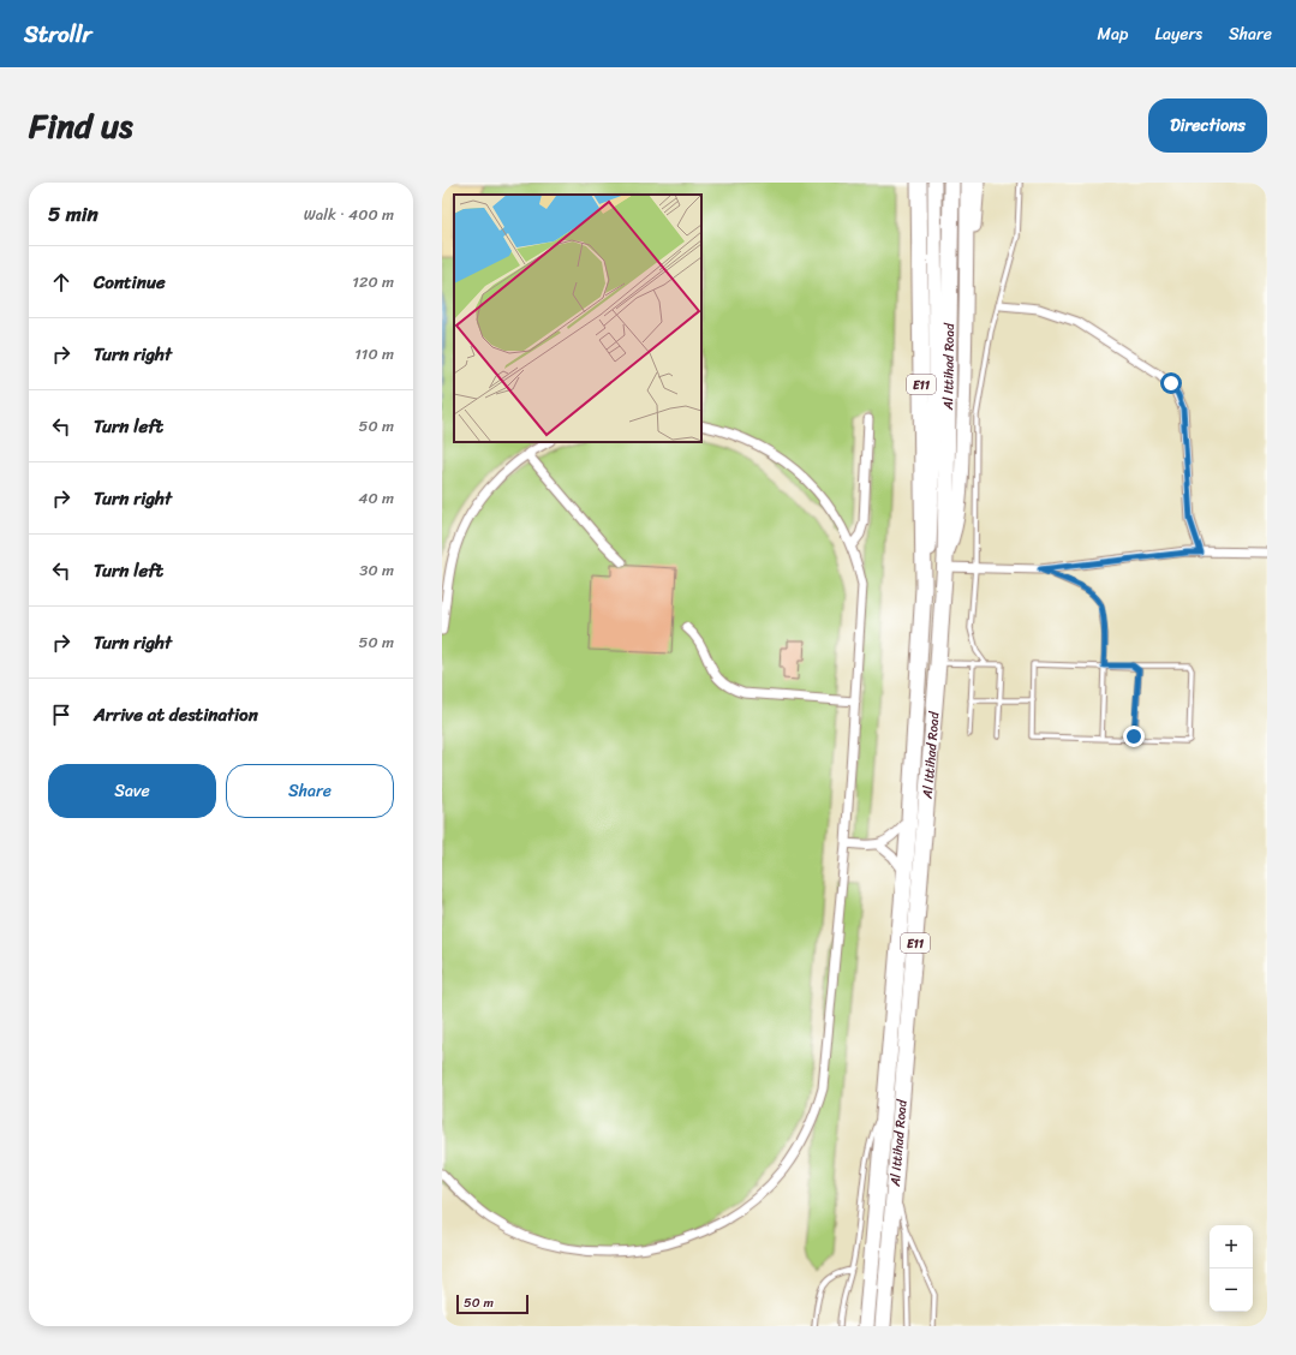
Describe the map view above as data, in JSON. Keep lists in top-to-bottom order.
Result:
{
  "streets": {
    "highway": ["Al Ittihad Road", "E11"]
  },
  "scale_bar": "50 m",
  "page": {
    "header": "Strollr",
    "nav": ["Map", "Layers", "Share"],
    "title": "Find us",
    "buttons": [
      "Directions",
      ["Save", "Share"]
    ],
    "heading": ["5 min", "Walk · 400 m"],
    "list": [
      ["Continue", "120 m"],
      ["Turn right", "110 m"],
      ["Turn left", "50 m"],
      ["Turn right", "40 m"],
      ["Turn left", "30 m"],
      ["Turn right", "50 m"],
      "Arrive at destination"
    ],
    "map_buttons": ["+", "−"],
    "scale": "50 m"
  }
}
